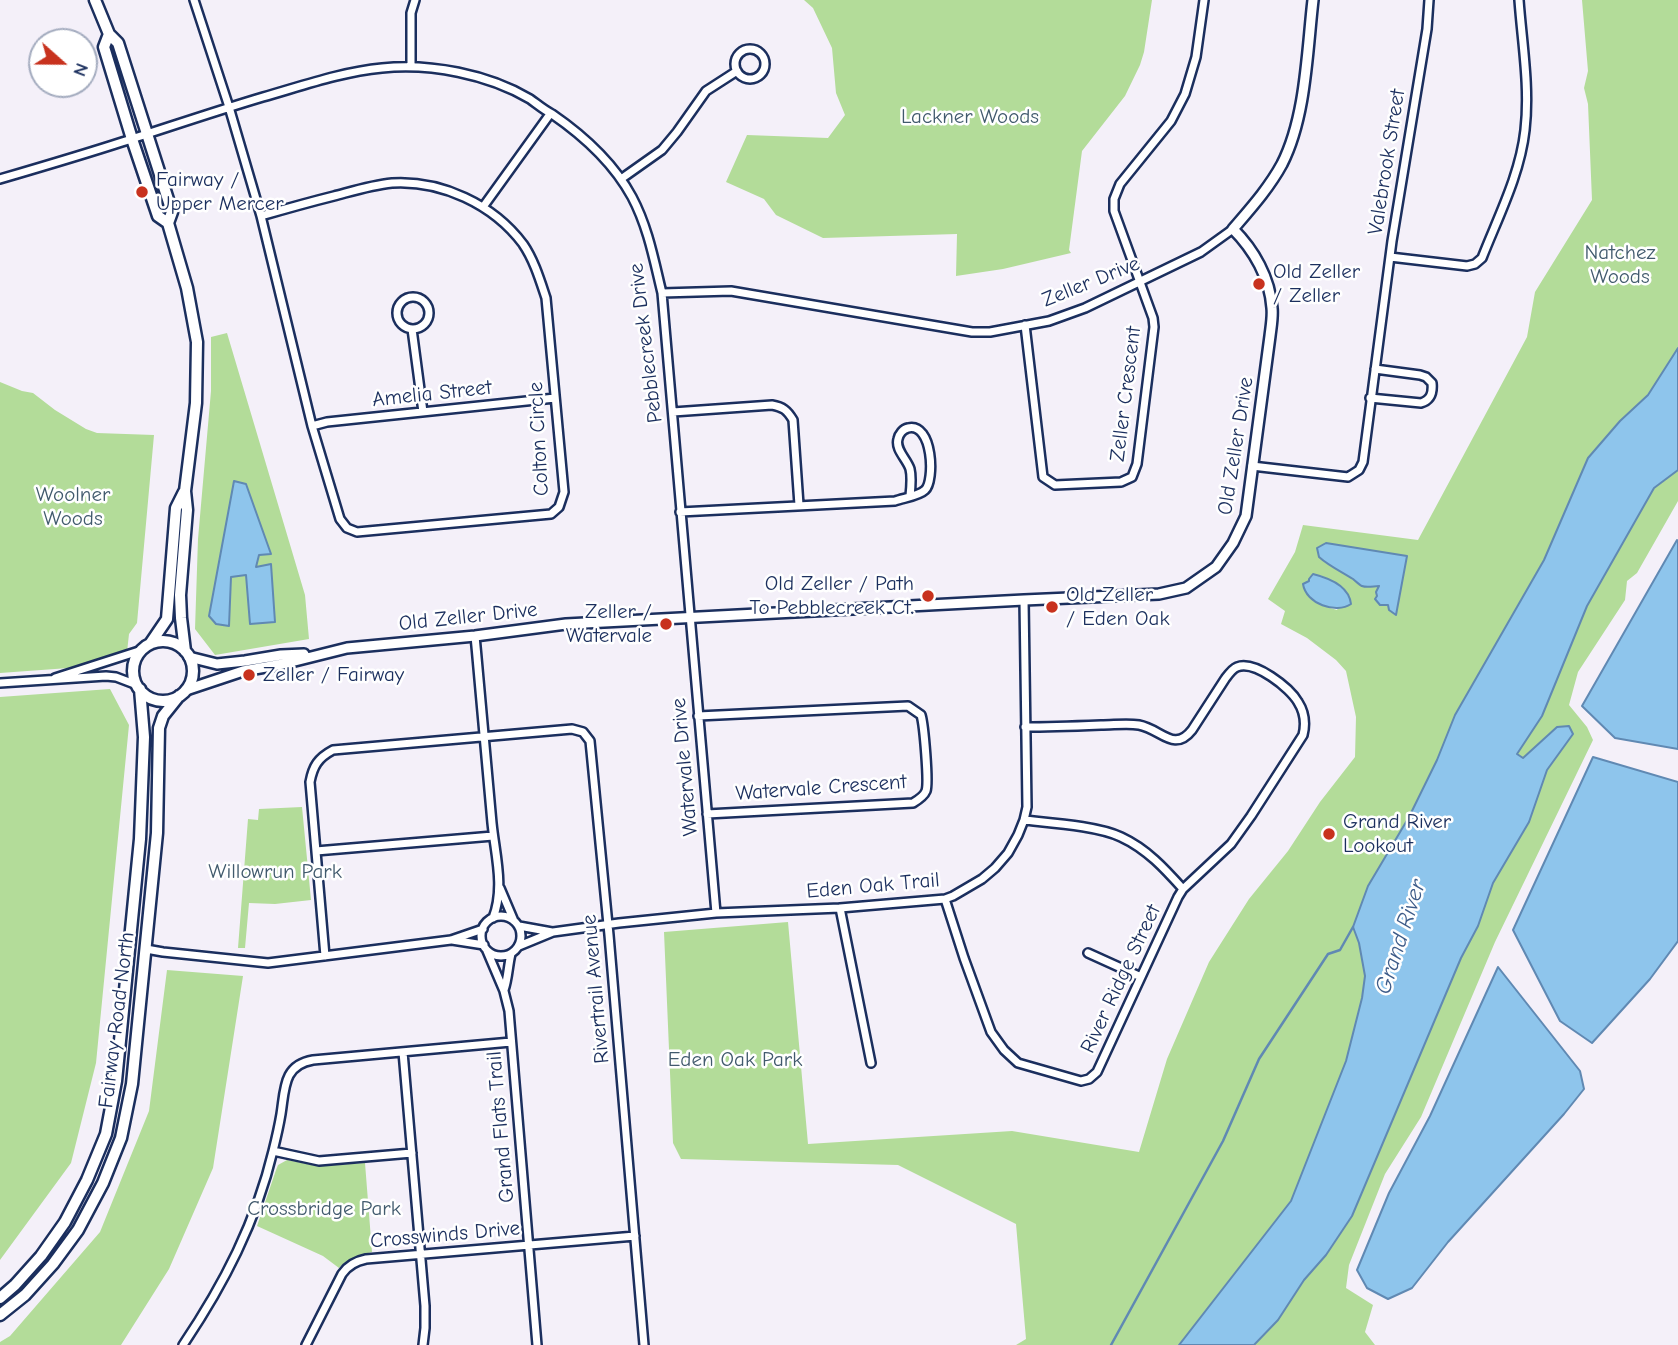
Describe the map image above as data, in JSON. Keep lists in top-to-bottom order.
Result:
{
  "streets": {
    "main road": ["Fairway Road North"],
    "street": [
      "Valebrook Street",
      "Zeller Drive",
      "Pebblecreek Drive",
      "Amelia Street",
      "Zeller Crescent",
      "Colton Circle",
      "Old Zeller Drive",
      "Watervale Drive",
      "Watervale Crescent",
      "Eden Oak Trail",
      "River Ridge Street",
      "Rivertrail Avenue",
      "Grand Flats Trail",
      "Crosswinds Drive"
    ]
  },
  "crossings": [
    ["Valebrook Street", "Old Zeller Drive"],
    ["Zeller Drive", "Pebblecreek Drive"],
    ["Zeller Drive", "Zeller Crescent"],
    ["Zeller Drive", "Old Zeller Drive"],
    ["Pebblecreek Drive", "Colton Circle"],
    ["Pebblecreek Drive", "Old Zeller Drive"],
    ["Pebblecreek Drive", "Watervale Drive"],
    ["Amelia Street", "Colton Circle"],
    ["Old Zeller Drive", "Watervale Drive"],
    ["Old Zeller Drive", "Eden Oak Trail"],
    ["Old Zeller Drive", "Fairway Road North"],
    ["Watervale Drive", "Watervale Crescent"],
    ["Watervale Drive", "Eden Oak Trail"],
    ["Eden Oak Trail", "River Ridge Street"],
    ["Eden Oak Trail", "Rivertrail Avenue"],
    ["Eden Oak Trail", "Grand Flats Trail"],
    ["Rivertrail Avenue", "Crosswinds Drive"],
    ["Grand Flats Trail", "Crosswinds Drive"]
  ],
  "water": ["Grand River"],
  "parks": [
    "Lackner Woods",
    "Natchez Woods",
    "Woolner Woods",
    "Willowrun Park",
    "Eden Oak Park",
    "Crossbridge Park"
  ],
  "places": [
    "Fairway / Upper Mercer",
    "Old Zeller / Zeller",
    "Old Zeller / Path To Pebblecreek Ct.",
    "Old Zeller / Eden Oak",
    "Zeller / Watervale",
    "Zeller / Fairway",
    "Grand River Lookout"
  ],
  "north": "right"
}
